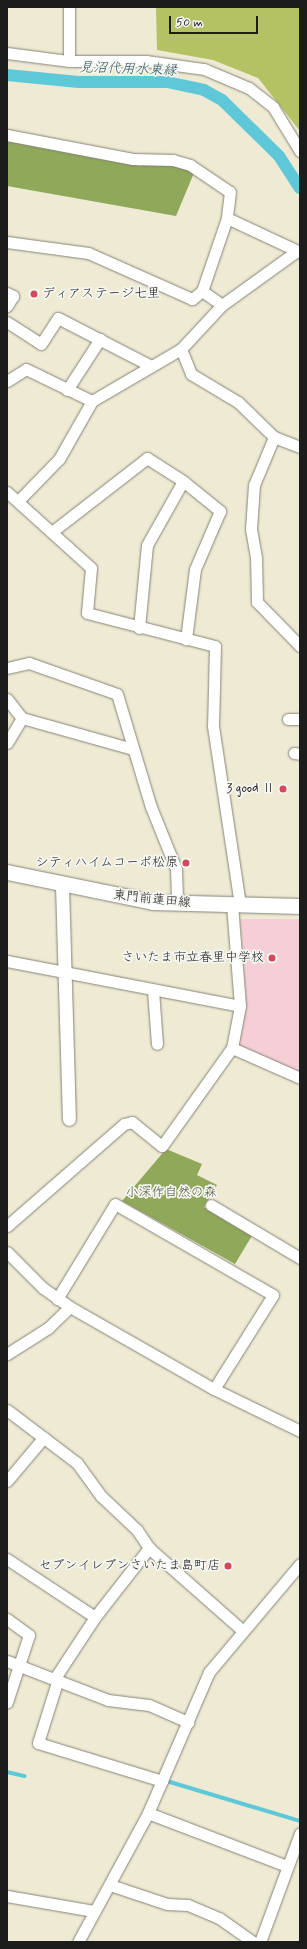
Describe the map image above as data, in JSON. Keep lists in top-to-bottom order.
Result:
{
  "streets": {
    "main road": ["東門前蓮田線"]
  },
  "water": ["見沼代用水東縁"],
  "parks": ["小深作自然の森"],
  "places": [
    "ディアステージ七里",
    "3 good Ⅱ",
    "シティハイムコーポ松原",
    "さいたま市立春里中学校",
    "セブンイレブンさいたま島町店"
  ],
  "scale_bar": "50 m"
}
